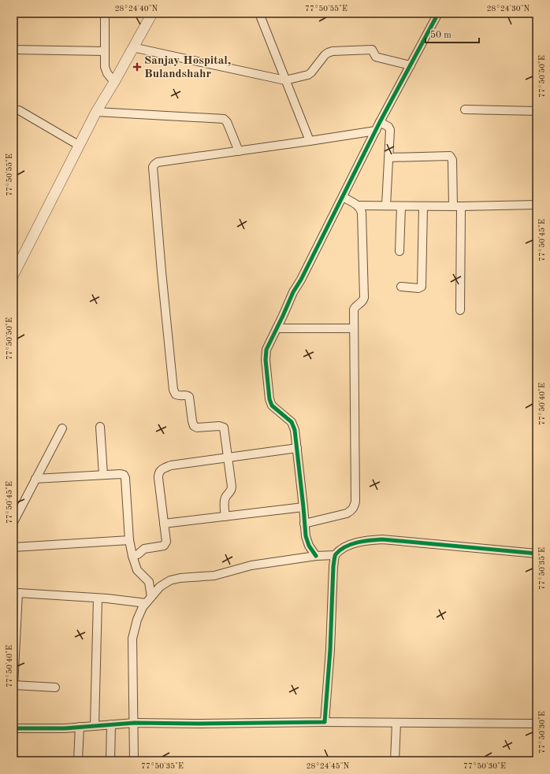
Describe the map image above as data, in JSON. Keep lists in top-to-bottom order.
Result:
{
  "places": {
    "health": ["Sanjay Hospital, Bulandshahr"]
  },
  "scale_bar": "50 m",
  "coordinates": [
    "28°24'40\"N",
    "77°50'55\"E",
    "28°24'30\"N",
    "77°50'50\"E",
    "77°50'45\"E",
    "77°50'40\"E",
    "77°50'35\"E",
    "77°50'30\"E",
    "28°24'45\"N"
  ]
}
